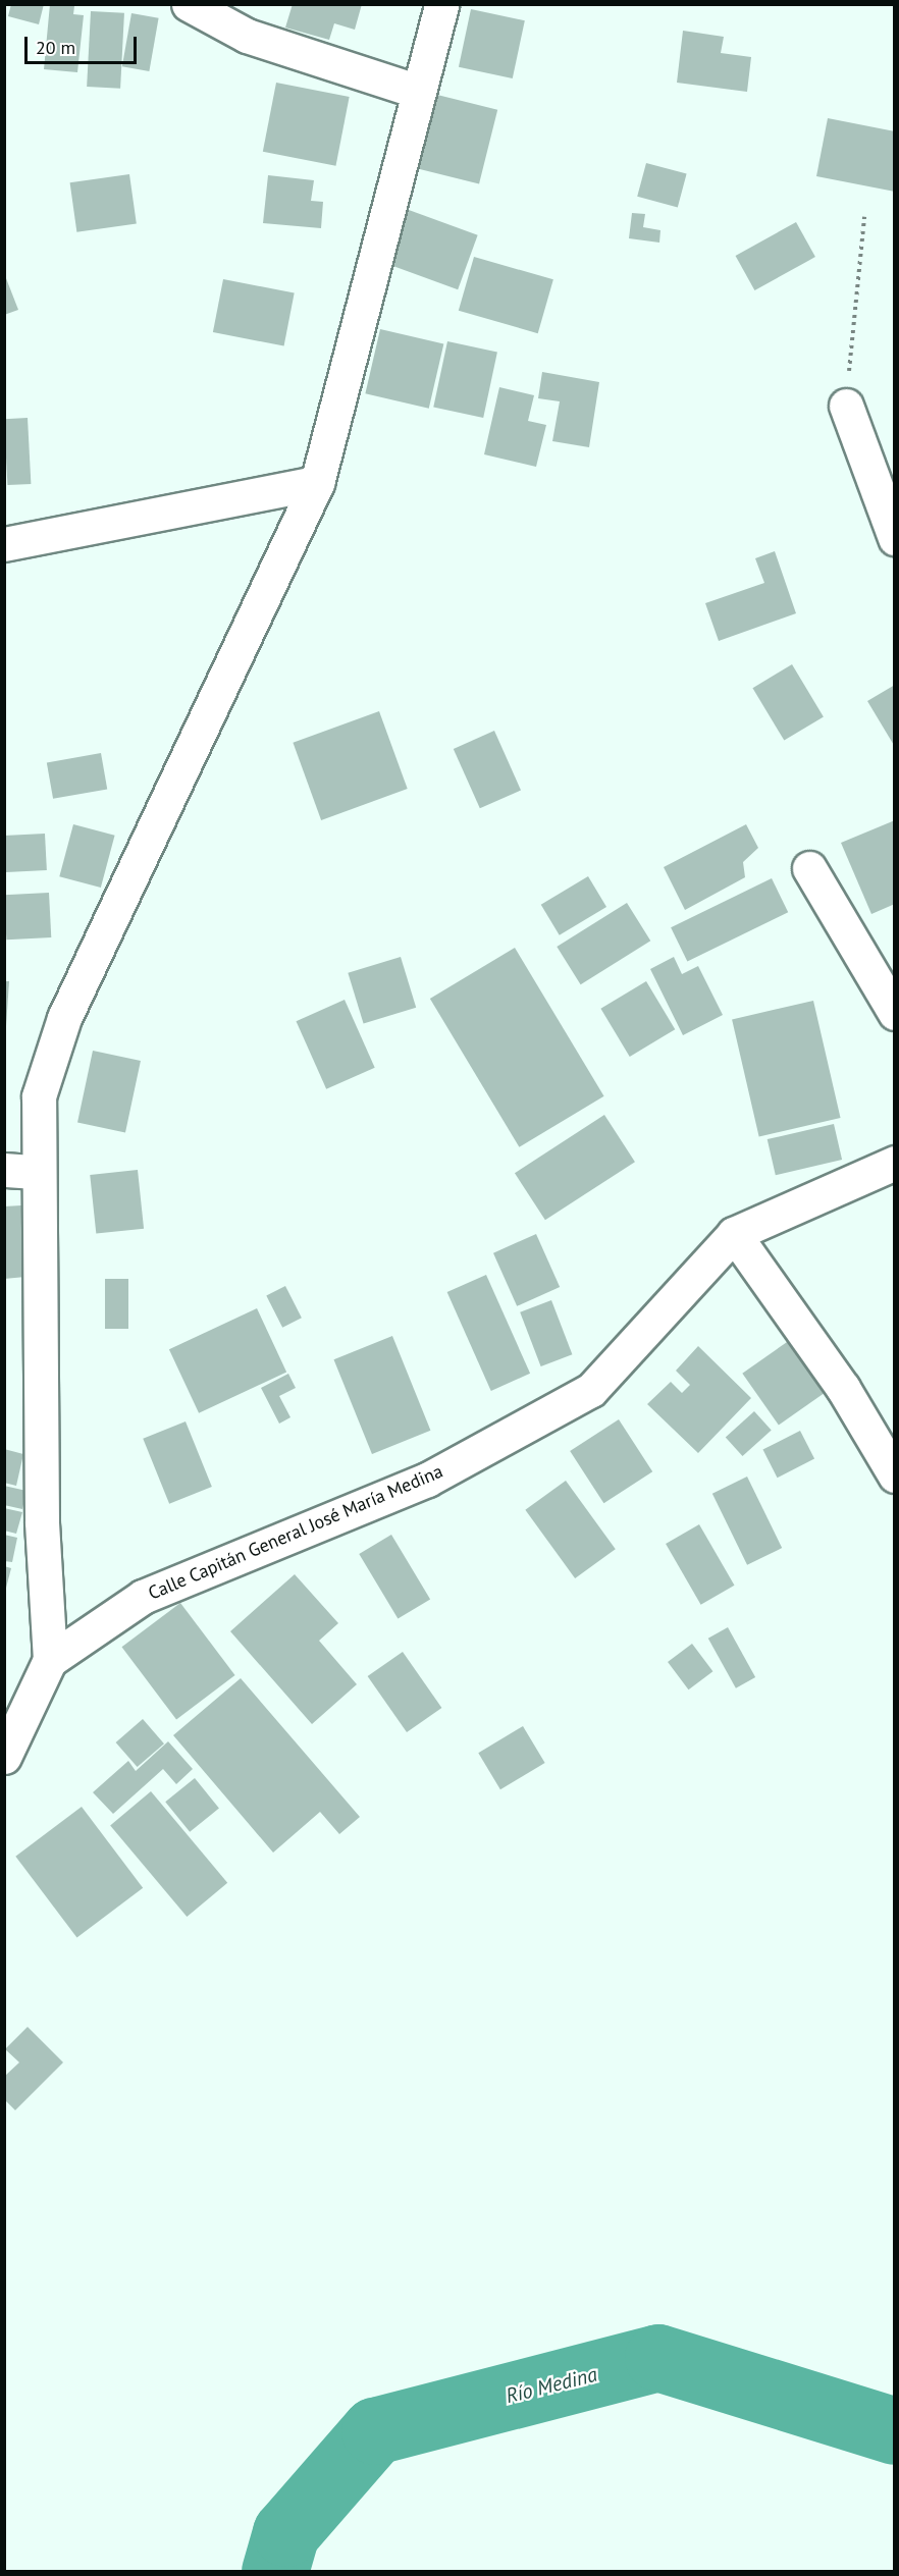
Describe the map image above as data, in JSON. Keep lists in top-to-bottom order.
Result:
{
  "streets": {
    "street": ["Calle Capitán General José María Medina"]
  },
  "water": ["Río Medina"],
  "scale_bar": "20 m"
}
